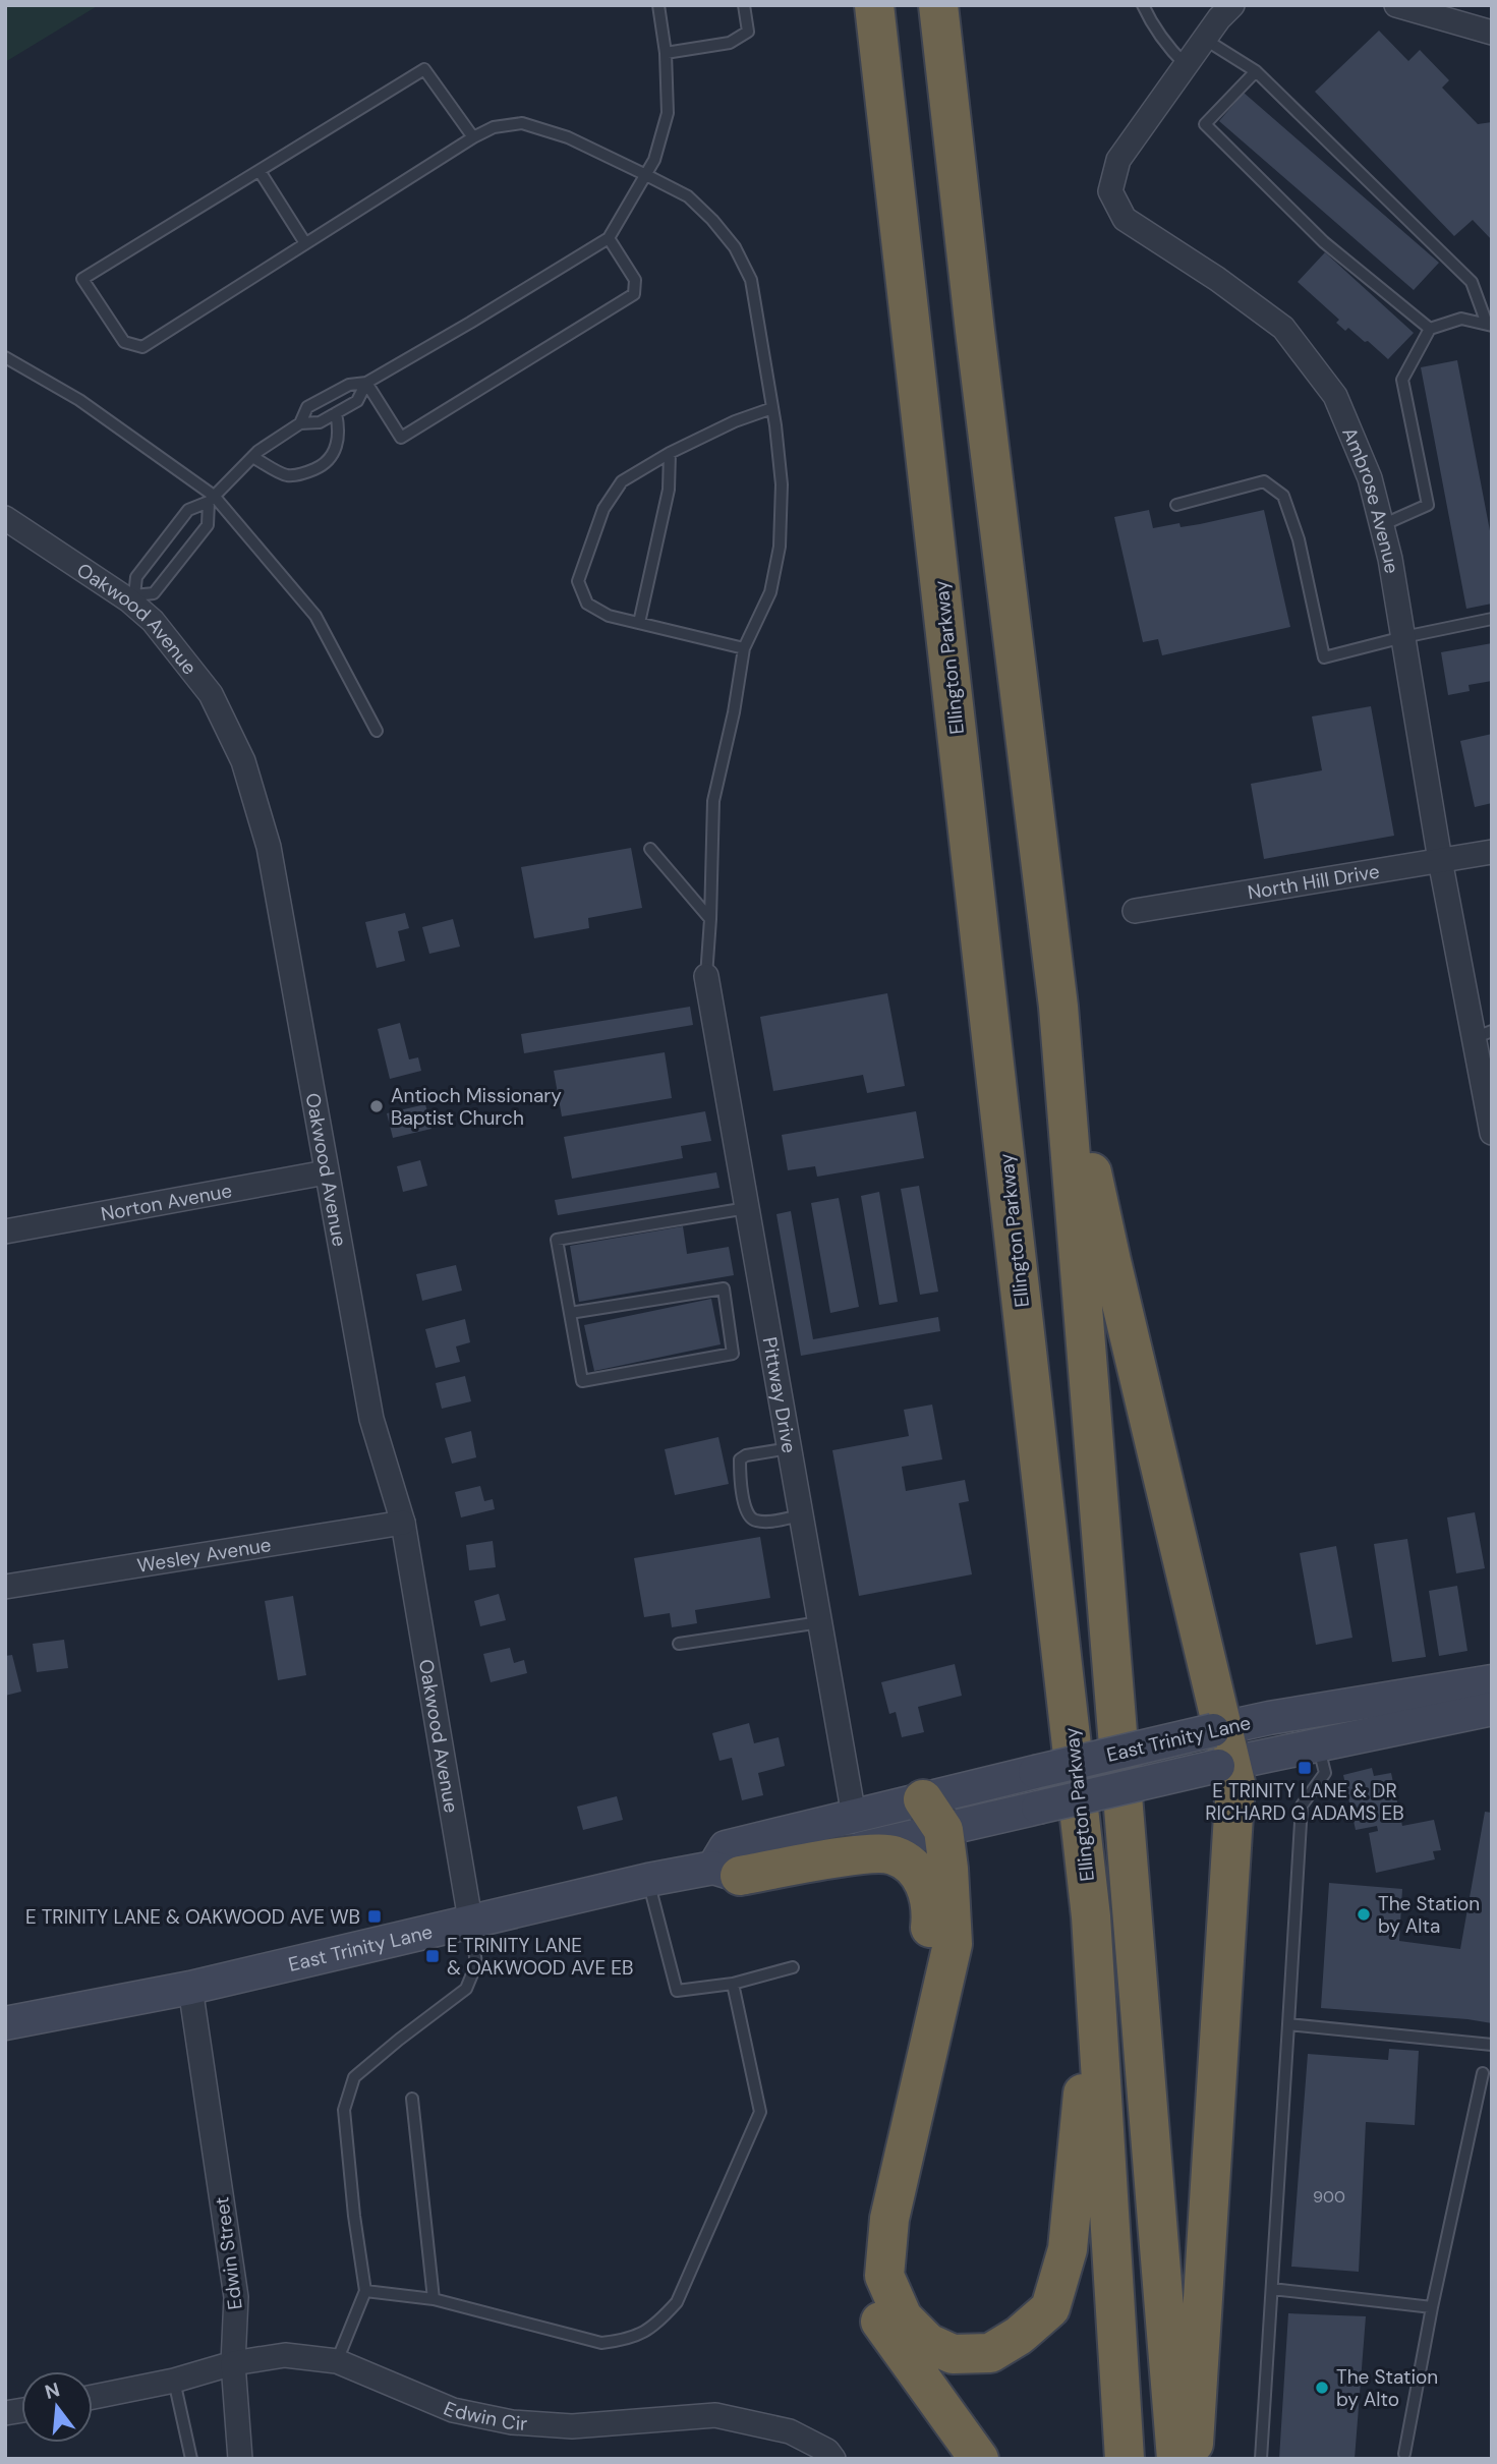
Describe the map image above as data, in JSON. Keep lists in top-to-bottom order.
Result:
{
  "streets": {
    "highway": ["Ellington Parkway"],
    "main road": ["East Trinity Lane"],
    "street": [
      "Ambrose Avenue",
      "Oakwood Avenue",
      "North Hill Drive",
      "Norton Avenue",
      "Pittway Drive",
      "Wesley Avenue",
      "Edwin Street",
      "Edwin Cir"
    ]
  },
  "crossings": [
    ["Ambrose Avenue", "North Hill Drive"],
    ["Oakwood Avenue", "Norton Avenue"],
    ["Oakwood Avenue", "Wesley Avenue"],
    ["Oakwood Avenue", "East Trinity Lane"],
    ["Pittway Drive", "East Trinity Lane"],
    ["East Trinity Lane", "Edwin Street"],
    ["Edwin Street", "Edwin Cir"]
  ],
  "places": {
    "other": ["Antioch Missionary Baptist Church", "The Station by Alta", "The Station by Alto"],
    "transit": ["E TRINITY LANE & DR RICHARD G ADAMS EB", "E TRINITY LANE & OAKWOOD AVE WB", "E TRINITY LANE & OAKWOOD AVE EB"]
  },
  "house_numbers": ["900"],
  "north": "top"
}
